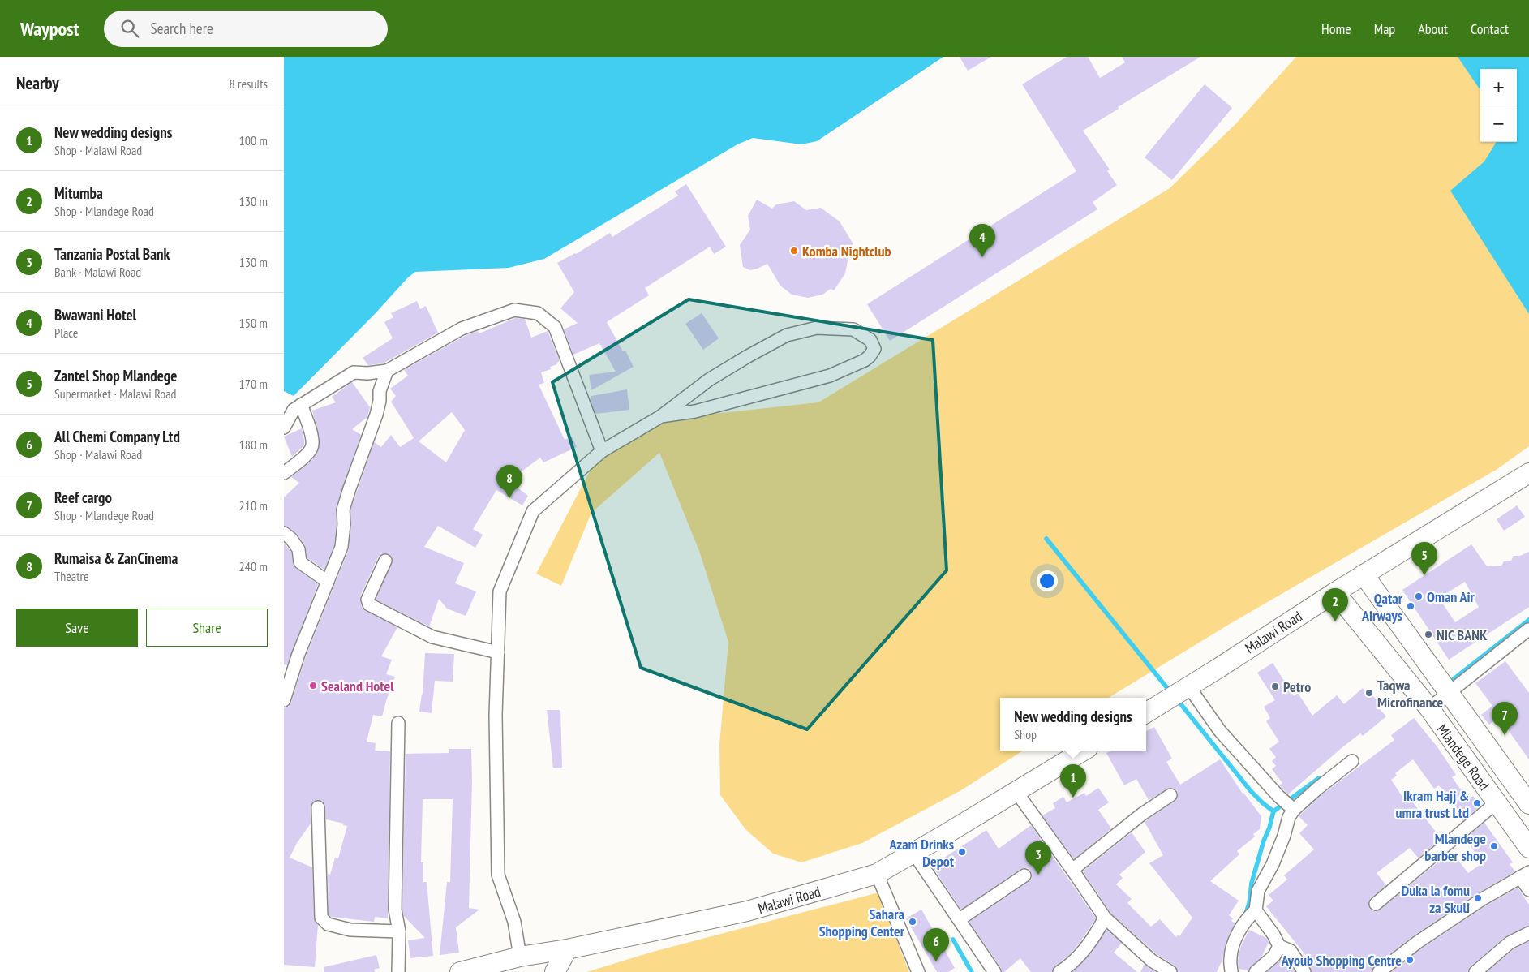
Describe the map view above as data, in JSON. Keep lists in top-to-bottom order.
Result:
{
  "streets": {
    "main road": ["Malawi Road", "Mlandege Road"]
  },
  "crossings": [
    ["Malawi Road", "Mlandege Road"]
  ],
  "places": [
    "Komba Nightclub",
    "Oman Air",
    "Qatar Airways",
    "NIC BANK",
    "Sealand Hotel",
    "Petro",
    "Taqwa Microfinance",
    "Ikram Hajj & umra trust Ltd",
    "Mlandege barber shop",
    "Azam Drinks Depot",
    "Duka la fomu za Skuli",
    "Sahara Shopping Center",
    "Ayoub Shopping Centre"
  ],
  "page": {
    "header": "Waypost",
    "search": "Search here",
    "nav": [
      "Home",
      "Map",
      "About",
      "Contact"
    ],
    "heading": ["Nearby", "8 results"],
    "map_buttons": ["+", "−"],
    "list": [
      {
        "mark": "1",
        "name": "New wedding designs",
        "note": "Shop · Malawi Road",
        "value": "100 m"
      },
      {
        "mark": "2",
        "name": "Mitumba",
        "note": "Shop · Mlandege Road",
        "value": "130 m"
      },
      {
        "mark": "3",
        "name": "Tanzania Postal Bank",
        "note": "Bank · Malawi Road",
        "value": "130 m"
      },
      {
        "mark": "4",
        "name": "Bwawani Hotel",
        "note": "Place",
        "value": "150 m"
      },
      {
        "mark": "5",
        "name": "Zantel Shop Mlandege",
        "note": "Supermarket · Malawi Road",
        "value": "170 m"
      },
      {
        "mark": "6",
        "name": "All Chemi Company Ltd",
        "note": "Shop · Malawi Road",
        "value": "180 m"
      },
      {
        "mark": "7",
        "name": "Reef cargo",
        "note": "Shop · Mlandege Road",
        "value": "210 m"
      },
      {
        "mark": "8",
        "name": "Rumaisa & ZanCinema",
        "note": "Theatre",
        "value": "240 m"
      }
    ],
    "pins": [
      "4",
      "8",
      "5",
      "2",
      "7",
      "1",
      "3",
      "6"
    ],
    "buttons": ["Save", "Share"],
    "popup": ["New wedding designs", "Shop"]
  }
}
